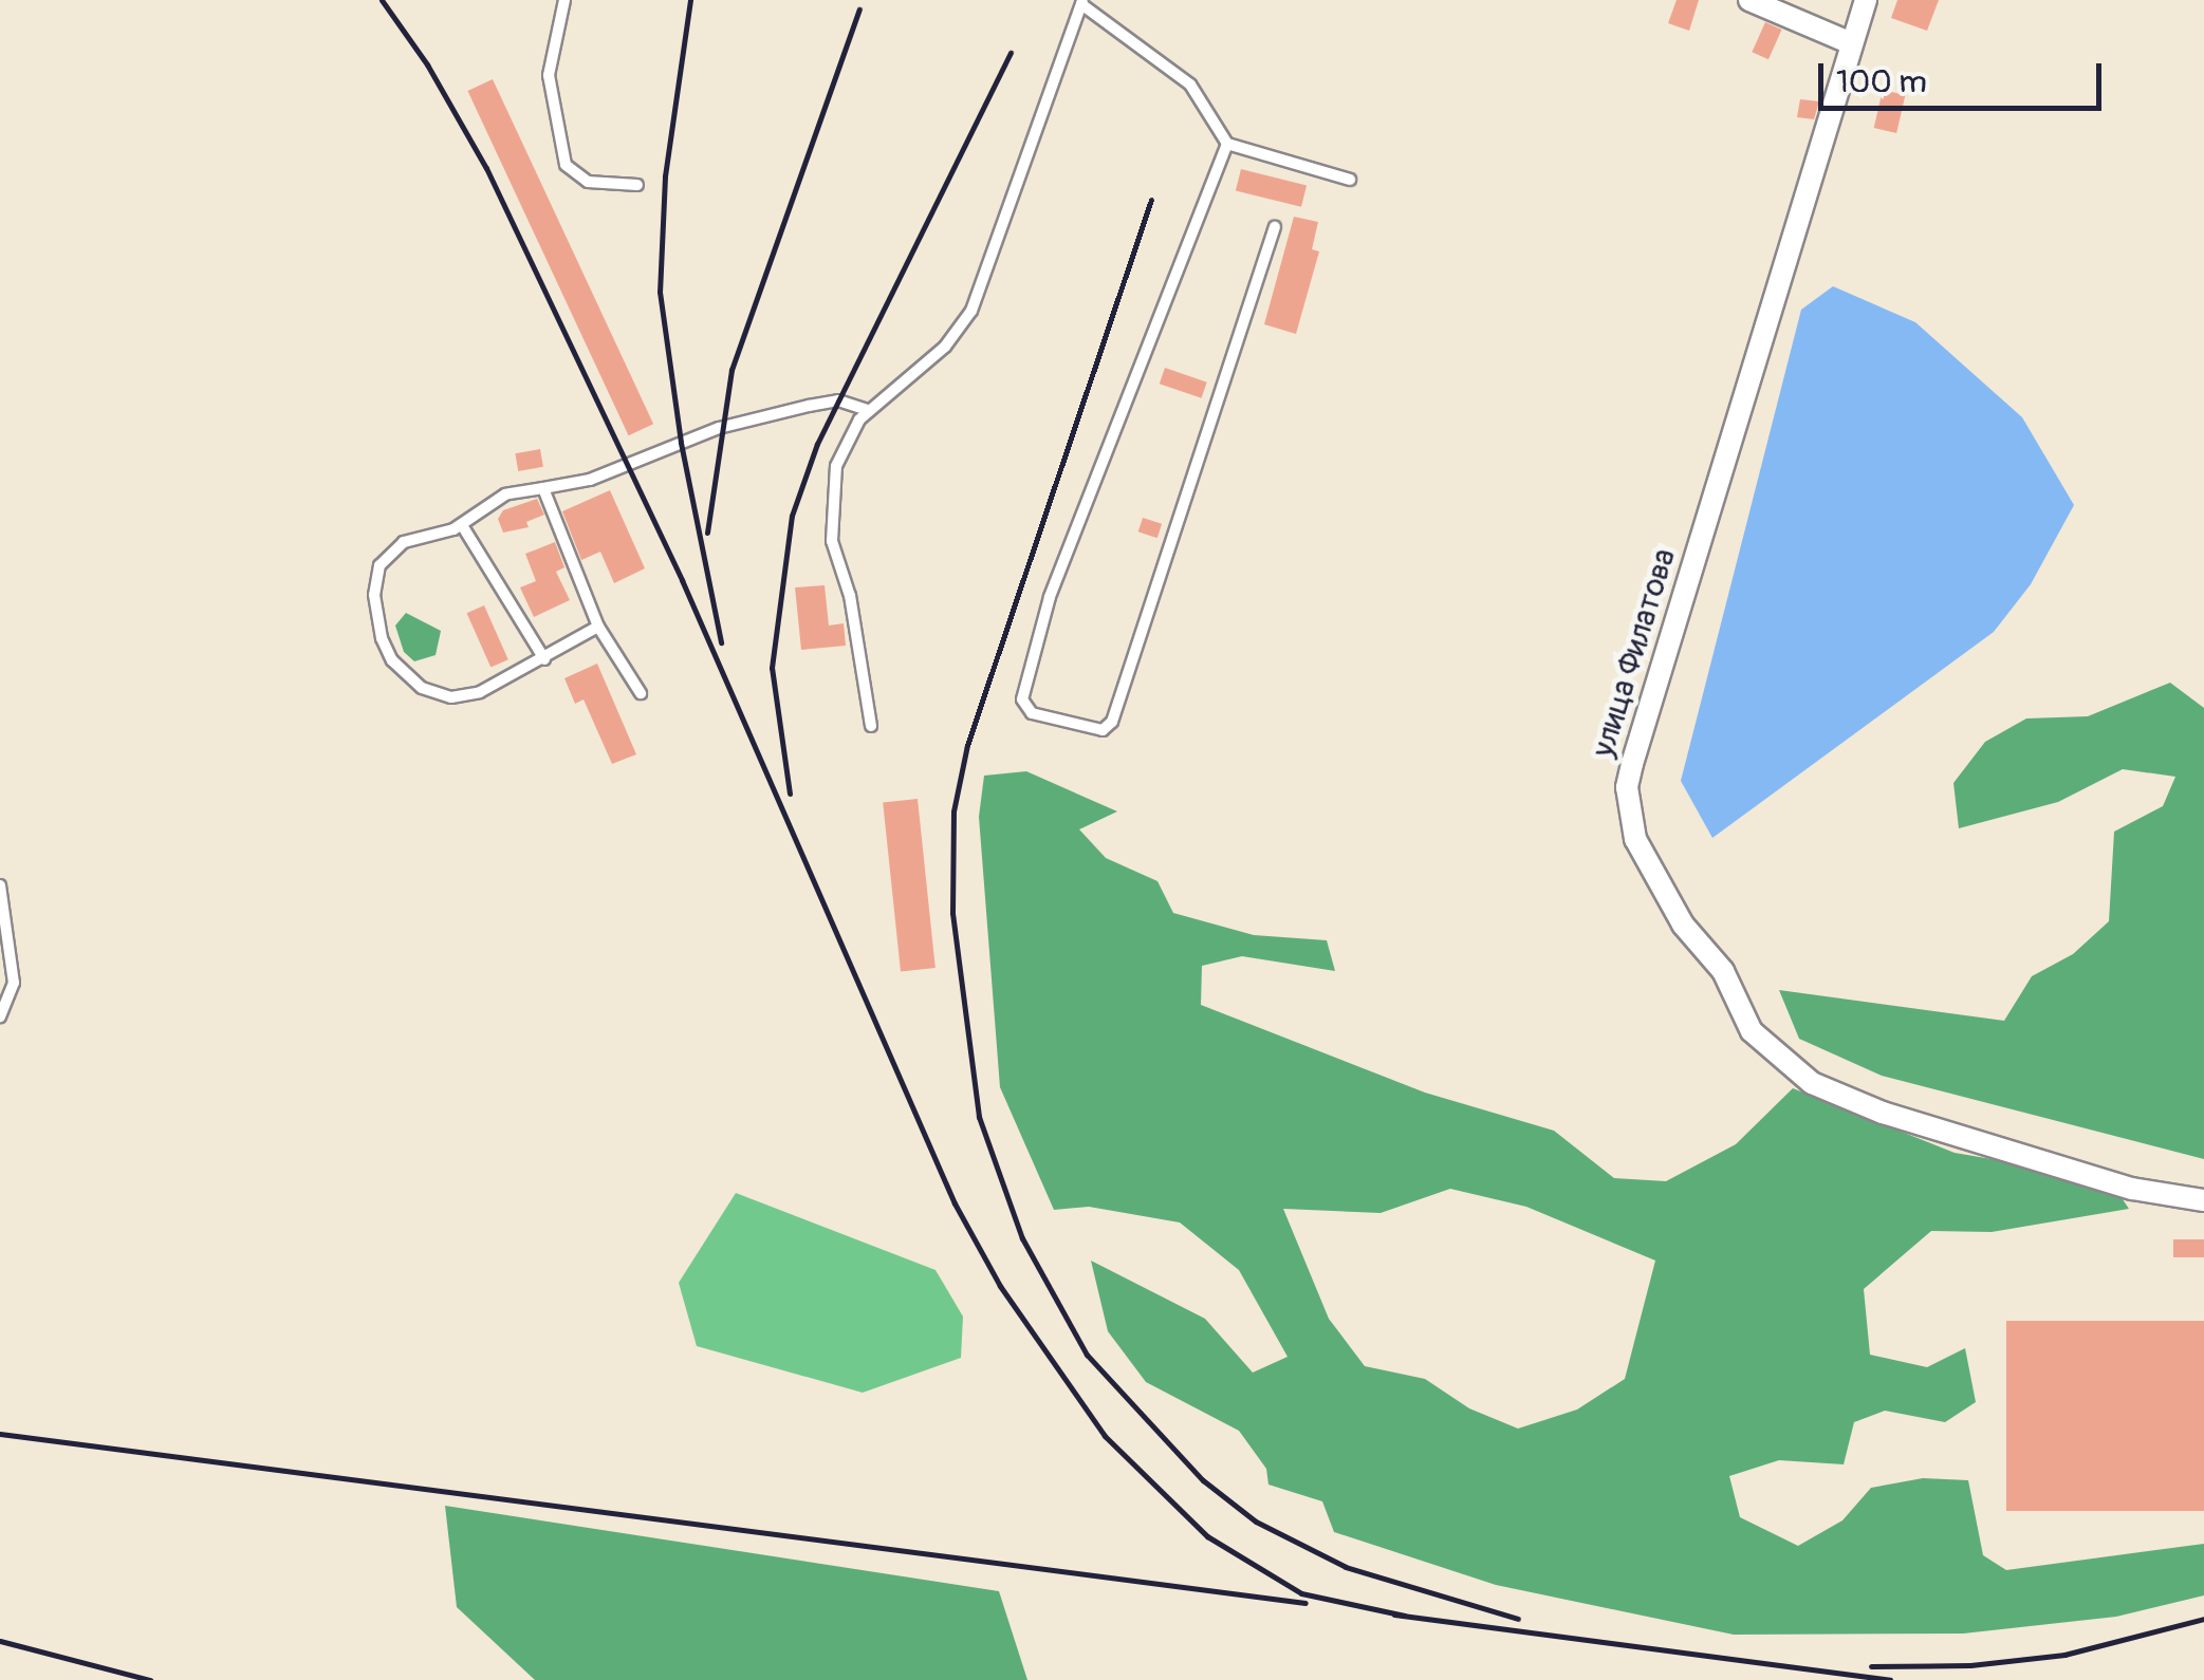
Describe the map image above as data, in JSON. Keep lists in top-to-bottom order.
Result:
{
  "streets": {
    "street": ["улица Филатова"]
  },
  "scale_bar": "100 m"
}
